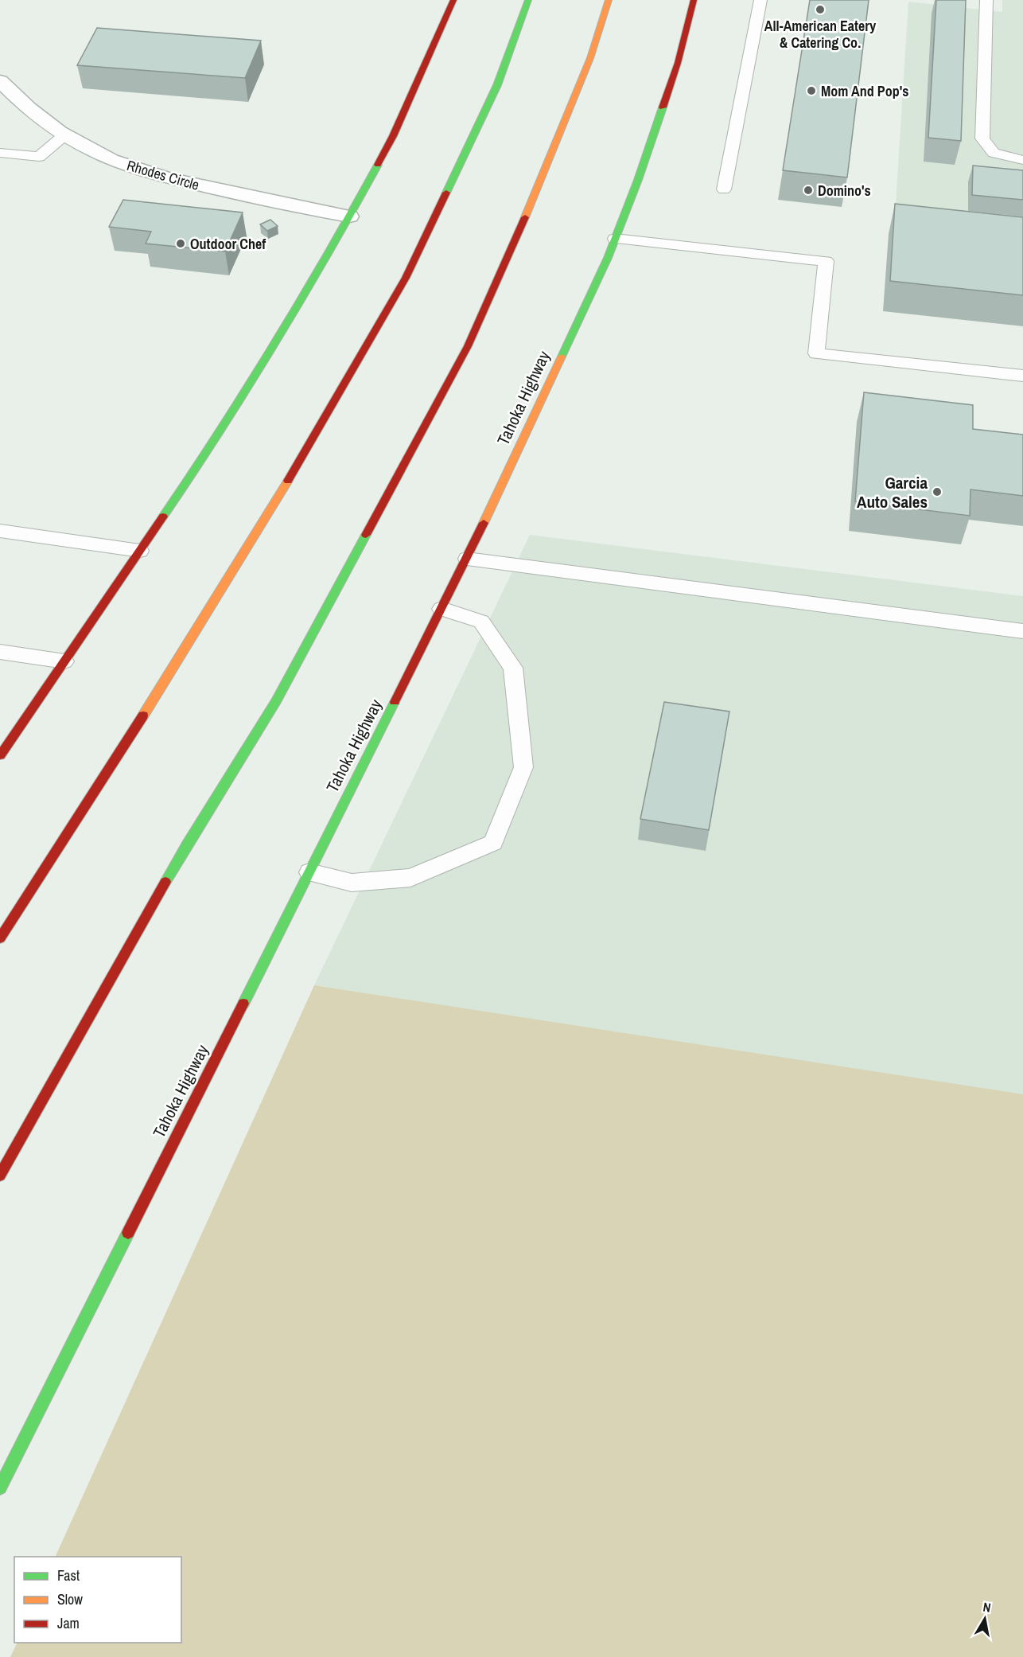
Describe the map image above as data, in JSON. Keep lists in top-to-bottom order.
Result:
{
  "streets": {
    "main road": ["Tahoka Highway"],
    "street": ["Rhodes Circle"]
  },
  "places": [
    "All-American Eatery & Catering Co.",
    "Mom And Pop's",
    "Domino's",
    "Outdoor Chef",
    "Garcia Auto Sales"
  ],
  "legend": ["Fast", "Slow", "Jam"],
  "north": "top"
}
